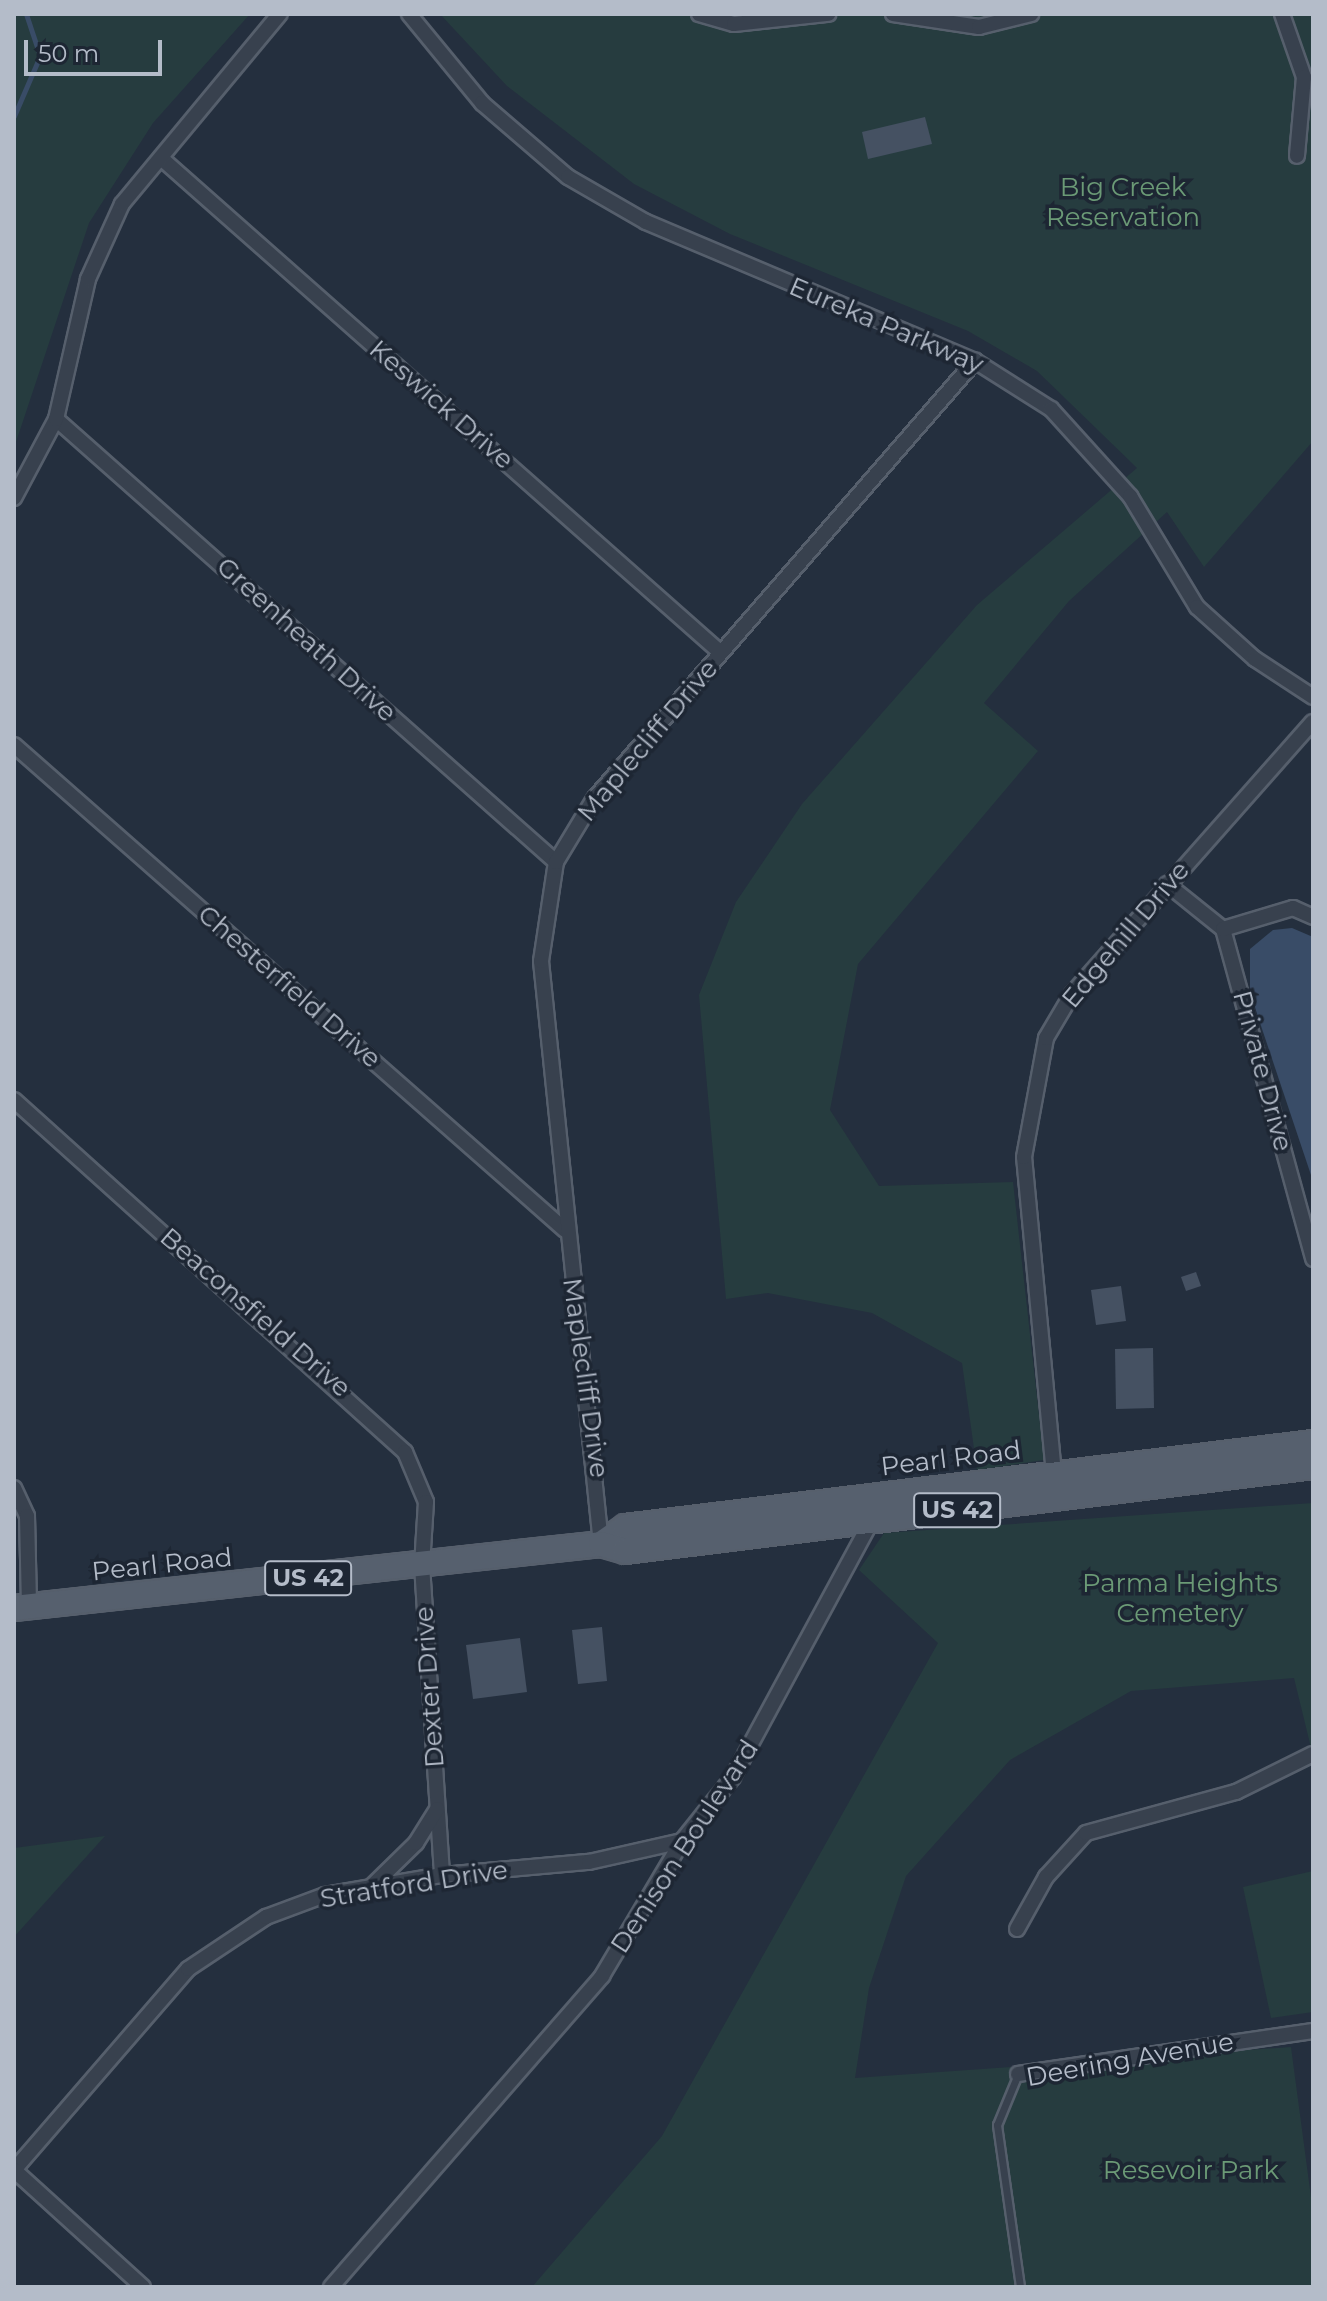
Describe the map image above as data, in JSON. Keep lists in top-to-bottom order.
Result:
{
  "streets": {
    "main road": ["Pearl Road", "US 42"],
    "street": [
      "Eureka Parkway",
      "Keswick Drive",
      "Greenheath Drive",
      "Maplecliff Drive",
      "Edgehill Drive",
      "Chesterfield Drive",
      "Private Drive",
      "Beaconsfield Drive",
      "Dexter Drive",
      "Denison Boulevard",
      "Stratford Drive",
      "Deering Avenue"
    ]
  },
  "crossings": [
    ["Eureka Parkway", "Maplecliff Drive"],
    ["Keswick Drive", "Maplecliff Drive"],
    ["Greenheath Drive", "Maplecliff Drive"],
    ["Maplecliff Drive", "Chesterfield Drive"],
    ["Maplecliff Drive", "Pearl Road"],
    ["Edgehill Drive", "Pearl Road"],
    ["Beaconsfield Drive", "Pearl Road"],
    ["Beaconsfield Drive", "Dexter Drive"],
    ["Pearl Road", "Dexter Drive"],
    ["Pearl Road", "Denison Boulevard"],
    ["Dexter Drive", "Stratford Drive"],
    ["Denison Boulevard", "Stratford Drive"]
  ],
  "parks": ["Big Creek Reservation", "Parma Heights Cemetery", "Resevoir Park"],
  "scale_bar": "50 m"
}
